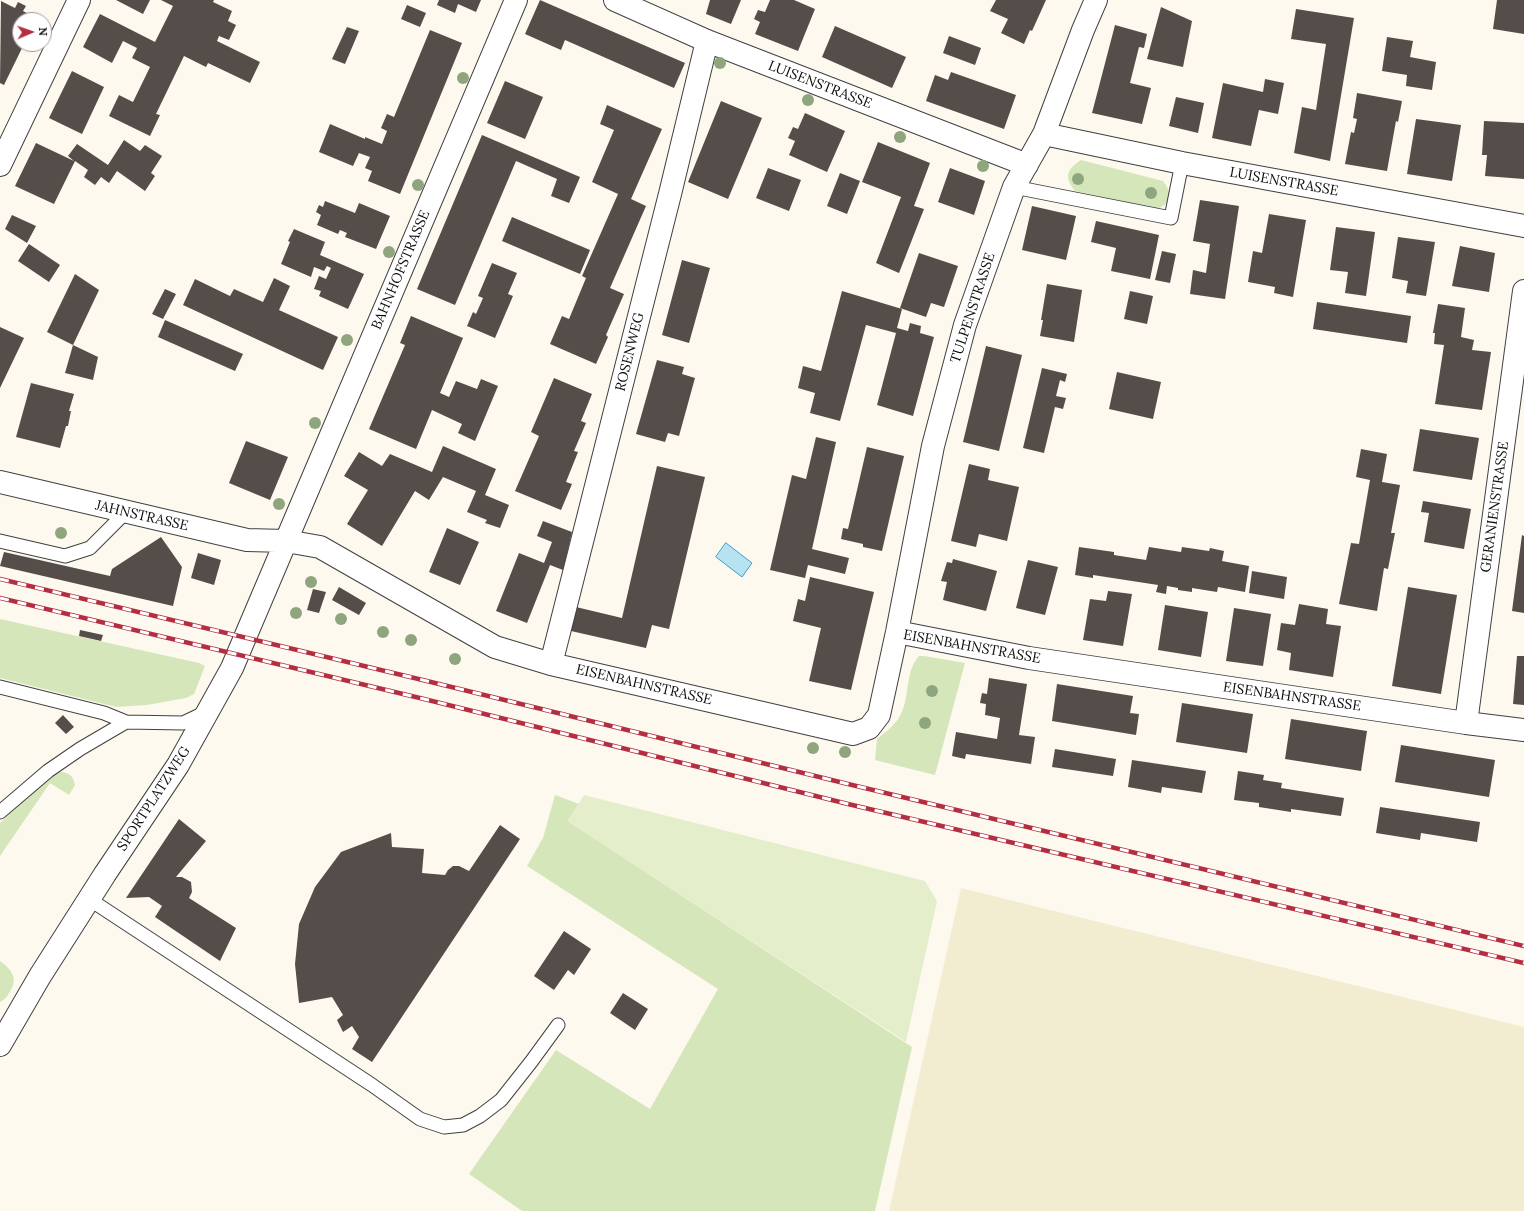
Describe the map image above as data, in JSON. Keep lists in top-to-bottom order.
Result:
{
  "streets": {
    "street": [
      "LUISENSTRASSE",
      "BAHNHOFSTRASSE",
      "TULPENSTRASSE",
      "ROSENWEG",
      "GERANIENSTRASSE",
      "JAHNSTRASSE",
      "EISENBAHNSTRASSE",
      "SPORTPLATZWEG"
    ]
  },
  "crossings": [
    ["LUISENSTRASSE", "TULPENSTRASSE"],
    ["LUISENSTRASSE", "ROSENWEG"],
    ["BAHNHOFSTRASSE", "JAHNSTRASSE"],
    ["BAHNHOFSTRASSE", "EISENBAHNSTRASSE"],
    ["BAHNHOFSTRASSE", "SPORTPLATZWEG"],
    ["TULPENSTRASSE", "EISENBAHNSTRASSE"],
    ["ROSENWEG", "EISENBAHNSTRASSE"],
    ["GERANIENSTRASSE", "EISENBAHNSTRASSE"],
    ["JAHNSTRASSE", "EISENBAHNSTRASSE"],
    ["JAHNSTRASSE", "SPORTPLATZWEG"],
    ["EISENBAHNSTRASSE", "SPORTPLATZWEG"]
  ],
  "north": "right"
}
